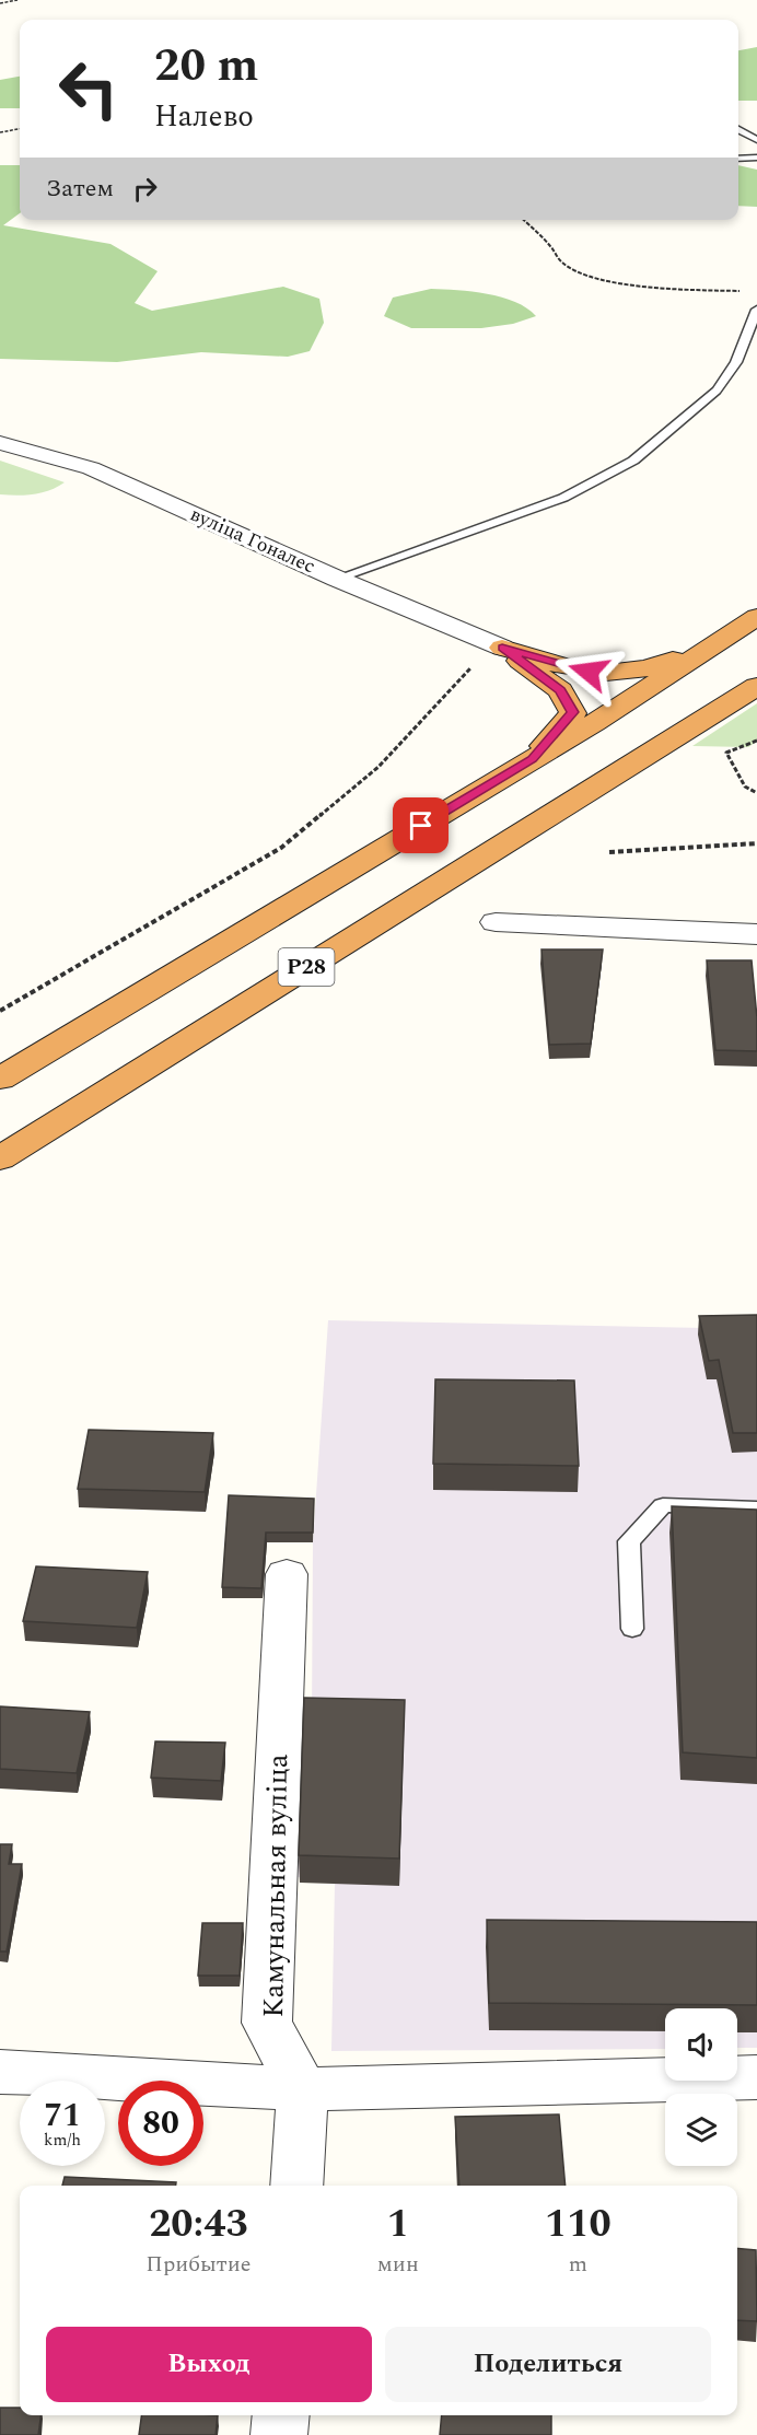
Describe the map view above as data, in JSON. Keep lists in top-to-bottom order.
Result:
{
  "streets": {
    "highway": ["Р28"],
    "street": ["вуліца Гоналес", "Камунальная вуліца"]
  },
  "page": {
    "turn": ["20 m", "Налево"],
    "then": "Затем",
    "speed": "71 km/h",
    "limit": "80",
    "eta": [
      "20:43",
      "Прибытие",
      "1",
      "мин",
      "110",
      "m"
    ],
    "buttons": ["Выход", "Поделиться"]
  }
}
